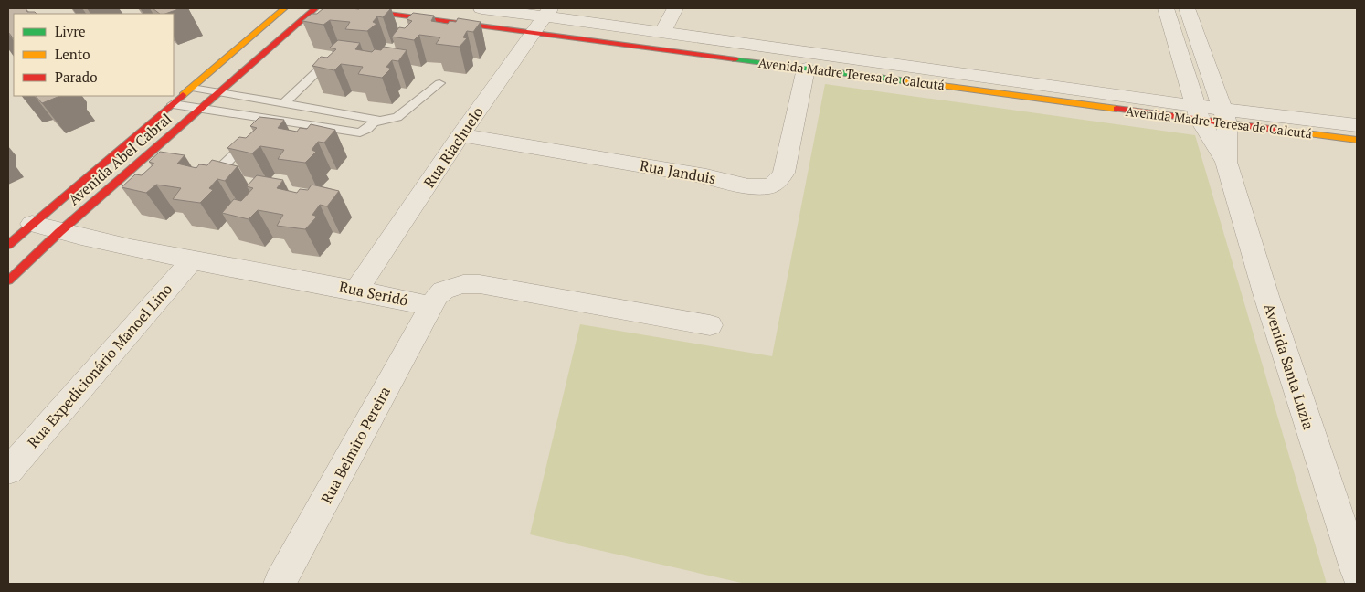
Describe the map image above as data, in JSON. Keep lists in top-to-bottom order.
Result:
{
  "streets": {
    "street": [
      "Avenida Madre Teresa de Calcutá",
      "Rua Riachuelo",
      "Avenida Abel Cabral",
      "Rua Janduis",
      "Rua Seridó",
      "Rua Expedicionário Manoel Lino",
      "Avenida Santa Luzia",
      "Rua Belmiro Pereira"
    ]
  },
  "crossings": [
    ["Avenida Madre Teresa de Calcutá", "Rua Riachuelo"],
    ["Avenida Madre Teresa de Calcutá", "Rua Janduis"],
    ["Avenida Madre Teresa de Calcutá", "Avenida Santa Luzia"],
    ["Rua Riachuelo", "Rua Janduis"],
    ["Rua Riachuelo", "Rua Seridó"],
    ["Avenida Abel Cabral", "Rua Seridó"],
    ["Rua Seridó", "Rua Expedicionário Manoel Lino"],
    ["Rua Seridó", "Rua Belmiro Pereira"]
  ],
  "legend": ["Livre", "Lento", "Parado"]
}
